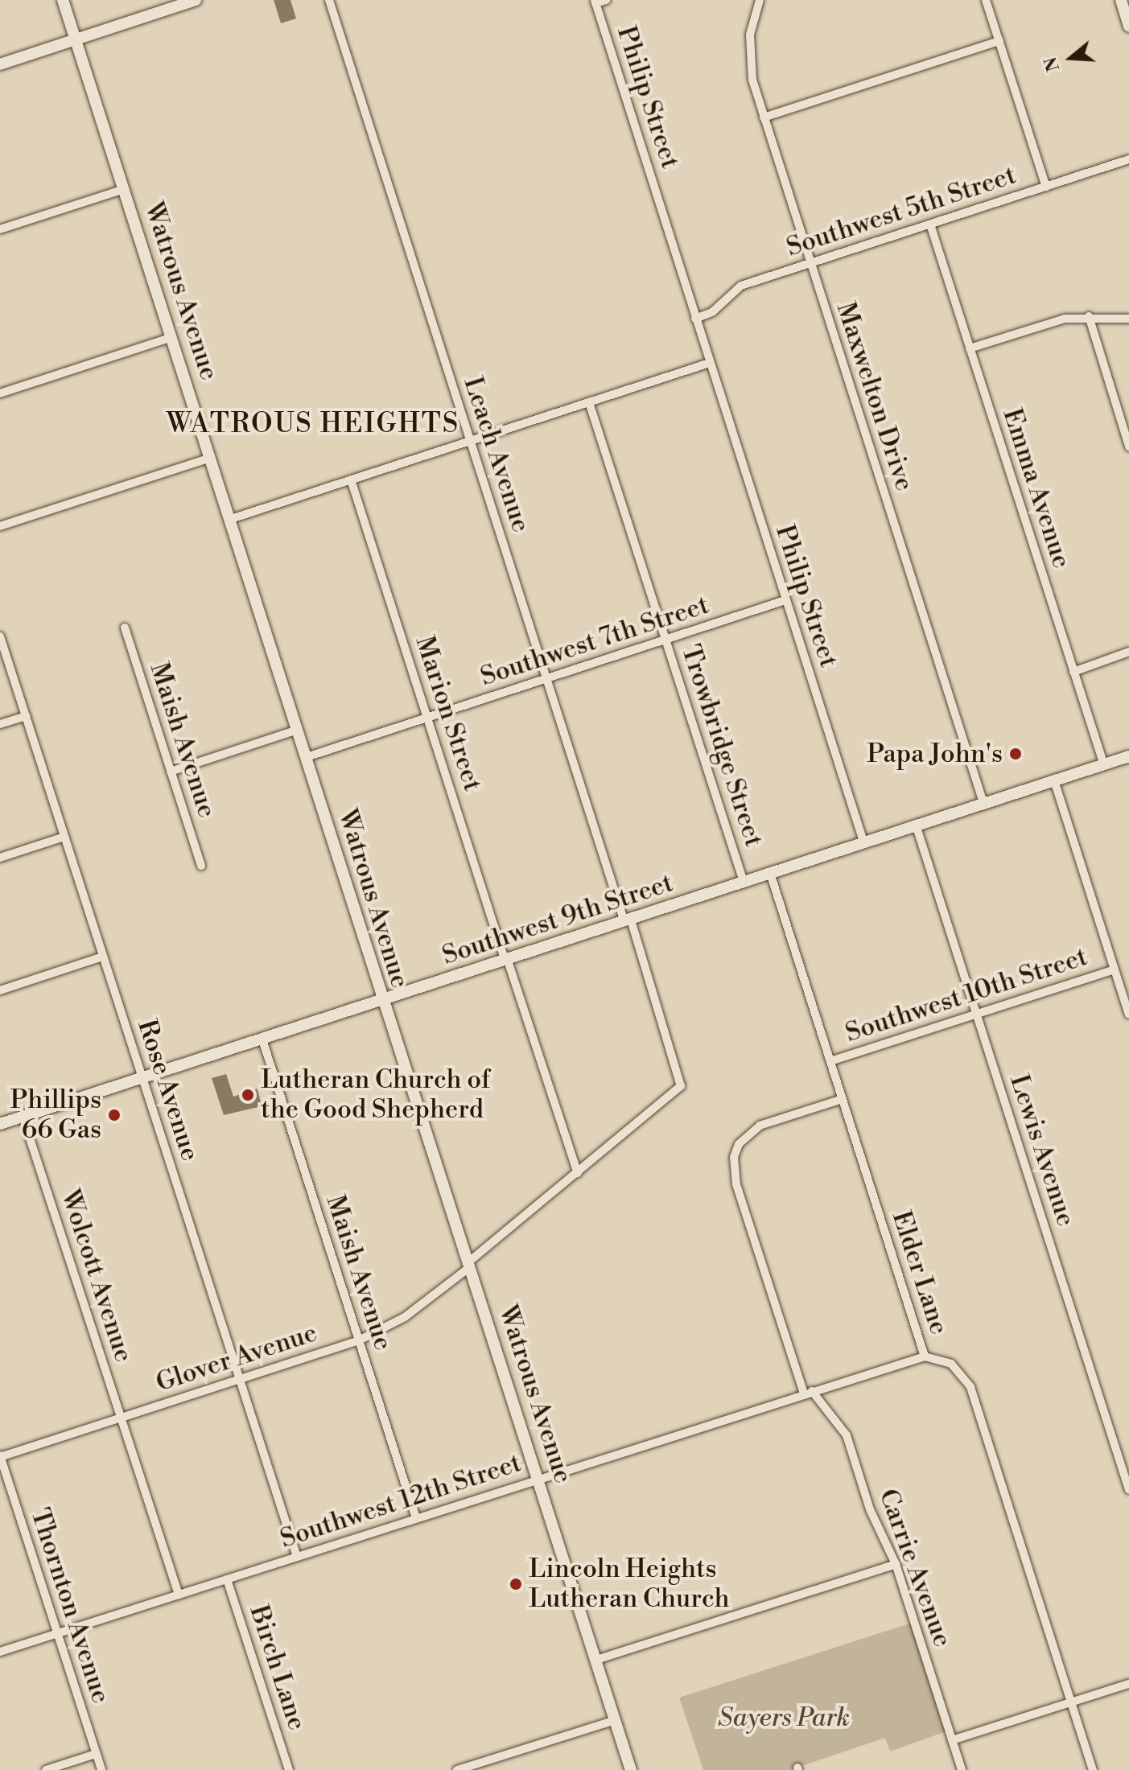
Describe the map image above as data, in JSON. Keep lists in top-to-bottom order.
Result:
{
  "streets": {
    "street": [
      "Philip Street",
      "Southwest 5th Street",
      "Watrous Avenue",
      "Maxwelton Drive",
      "Leach Avenue",
      "Emma Avenue",
      "Southwest 7th Street",
      "Marion Street",
      "Maish Avenue",
      "Trowbridge Street",
      "Southwest 9th Street",
      "Southwest 10th Street",
      "Rose Avenue",
      "Lewis Avenue",
      "Elder Lane",
      "Wolcott Avenue",
      "Glover Avenue",
      "Southwest 12th Street",
      "Carrie Avenue",
      "Thornton Avenue",
      "Birch Lane"
    ]
  },
  "crossings": [
    ["Philip Street", "Southwest 5th Street"],
    ["Philip Street", "Southwest 7th Street"],
    ["Philip Street", "Southwest 9th Street"],
    ["Southwest 5th Street", "Maxwelton Drive"],
    ["Southwest 5th Street", "Emma Avenue"],
    ["Watrous Avenue", "Southwest 7th Street"],
    ["Watrous Avenue", "Southwest 9th Street"],
    ["Watrous Avenue", "Glover Avenue"],
    ["Watrous Avenue", "Southwest 12th Street"],
    ["Maxwelton Drive", "Southwest 9th Street"],
    ["Leach Avenue", "Southwest 7th Street"],
    ["Leach Avenue", "Southwest 9th Street"],
    ["Leach Avenue", "Glover Avenue"],
    ["Emma Avenue", "Southwest 9th Street"],
    ["Southwest 7th Street", "Marion Street"],
    ["Southwest 7th Street", "Trowbridge Street"],
    ["Marion Street", "Southwest 9th Street"],
    ["Marion Street", "Glover Avenue"],
    ["Maish Avenue", "Southwest 9th Street"],
    ["Maish Avenue", "Glover Avenue"],
    ["Maish Avenue", "Southwest 12th Street"],
    ["Trowbridge Street", "Southwest 9th Street"],
    ["Southwest 9th Street", "Rose Avenue"],
    ["Southwest 9th Street", "Lewis Avenue"],
    ["Southwest 9th Street", "Elder Lane"],
    ["Southwest 9th Street", "Wolcott Avenue"],
    ["Southwest 10th Street", "Lewis Avenue"],
    ["Southwest 10th Street", "Elder Lane"],
    ["Rose Avenue", "Glover Avenue"],
    ["Rose Avenue", "Southwest 12th Street"],
    ["Elder Lane", "Southwest 12th Street"],
    ["Elder Lane", "Carrie Avenue"],
    ["Wolcott Avenue", "Glover Avenue"],
    ["Wolcott Avenue", "Southwest 12th Street"],
    ["Glover Avenue", "Thornton Avenue"],
    ["Southwest 12th Street", "Carrie Avenue"],
    ["Southwest 12th Street", "Thornton Avenue"],
    ["Southwest 12th Street", "Birch Lane"]
  ],
  "districts": ["WATROUS HEIGHTS"],
  "parks": ["Sayers Park"],
  "places": [
    "Papa John's",
    "Lutheran Church of the Good Shepherd",
    "Phillips 66 Gas",
    "Lincoln Heights Lutheran Church"
  ],
  "north": "left"
}
